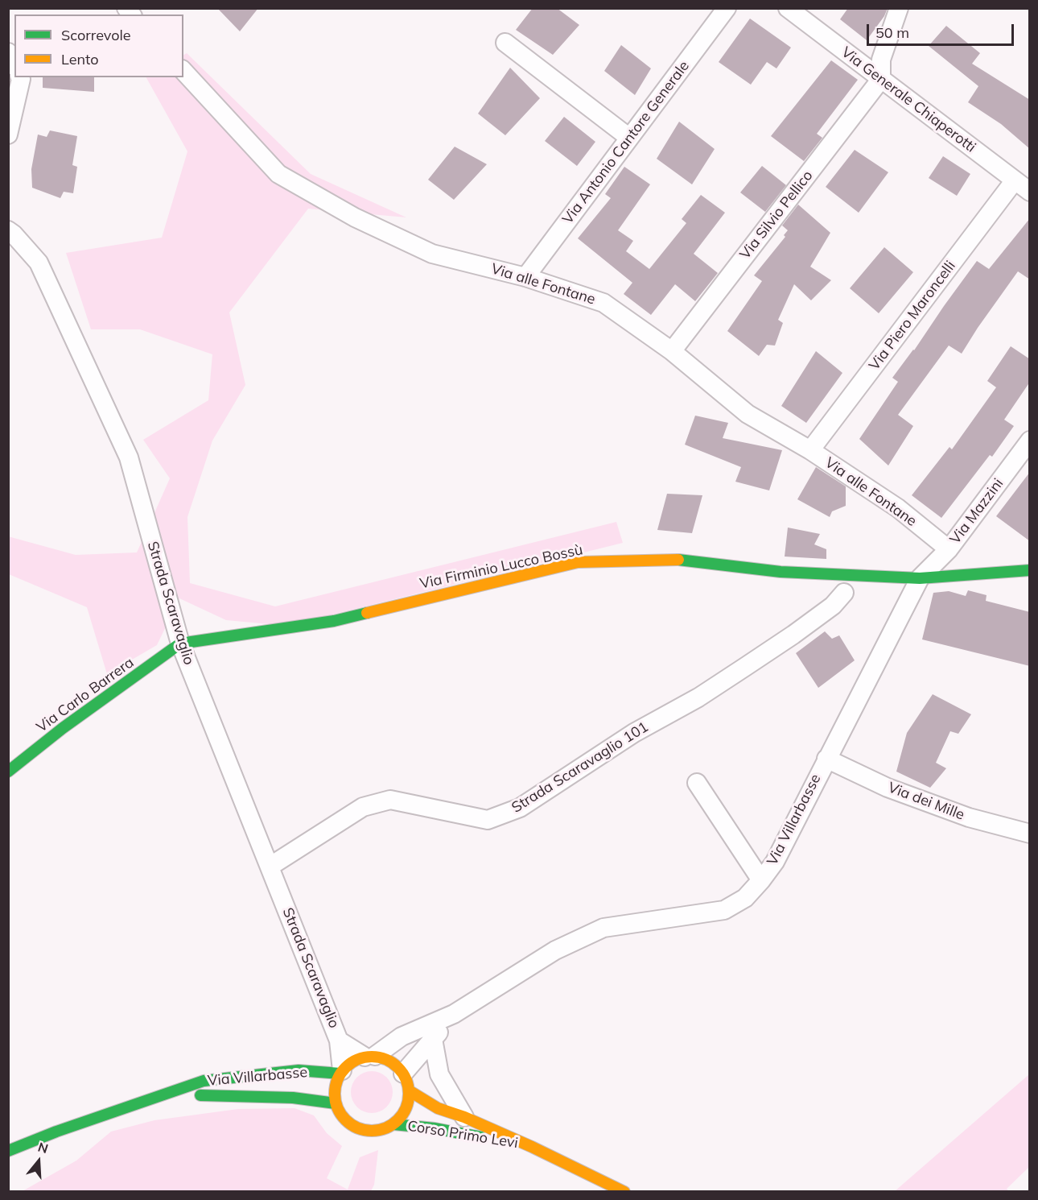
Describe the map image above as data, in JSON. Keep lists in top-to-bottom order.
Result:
{
  "streets": {
    "street": [
      "Via Generale Chiaperotti",
      "Via Antonio Cantore Generale",
      "Via Silvio Pellico",
      "Via alle Fontane",
      "Via Piero Maroncelli",
      "Via Mazzini",
      "Via Firminio Lucco Bossù",
      "Strada Scaravaglio",
      "Via Carlo Barrera",
      "Strada Scaravaglio 101",
      "Via dei Mille",
      "Via Villarbasse",
      "Corso Primo Levi"
    ]
  },
  "crossings": [
    ["Via Generale Chiaperotti", "Via Silvio Pellico"],
    ["Via Generale Chiaperotti", "Via Piero Maroncelli"],
    ["Via Antonio Cantore Generale", "Via alle Fontane"],
    ["Via Silvio Pellico", "Via alle Fontane"],
    ["Via alle Fontane", "Via Piero Maroncelli"],
    ["Via alle Fontane", "Via Mazzini"],
    ["Via Mazzini", "Via Firminio Lucco Bossù"],
    ["Via Mazzini", "Via Villarbasse"],
    ["Via Firminio Lucco Bossù", "Strada Scaravaglio"],
    ["Via Firminio Lucco Bossù", "Via Carlo Barrera"],
    ["Via Firminio Lucco Bossù", "Via Villarbasse"],
    ["Strada Scaravaglio", "Via Carlo Barrera"],
    ["Strada Scaravaglio", "Strada Scaravaglio 101"],
    ["Strada Scaravaglio", "Via Villarbasse"],
    ["Strada Scaravaglio", "Corso Primo Levi"],
    ["Via dei Mille", "Via Villarbasse"],
    ["Via Villarbasse", "Corso Primo Levi"]
  ],
  "legend": ["Scorrevole", "Lento"],
  "scale_bar": "50 m",
  "north": "top"
}
